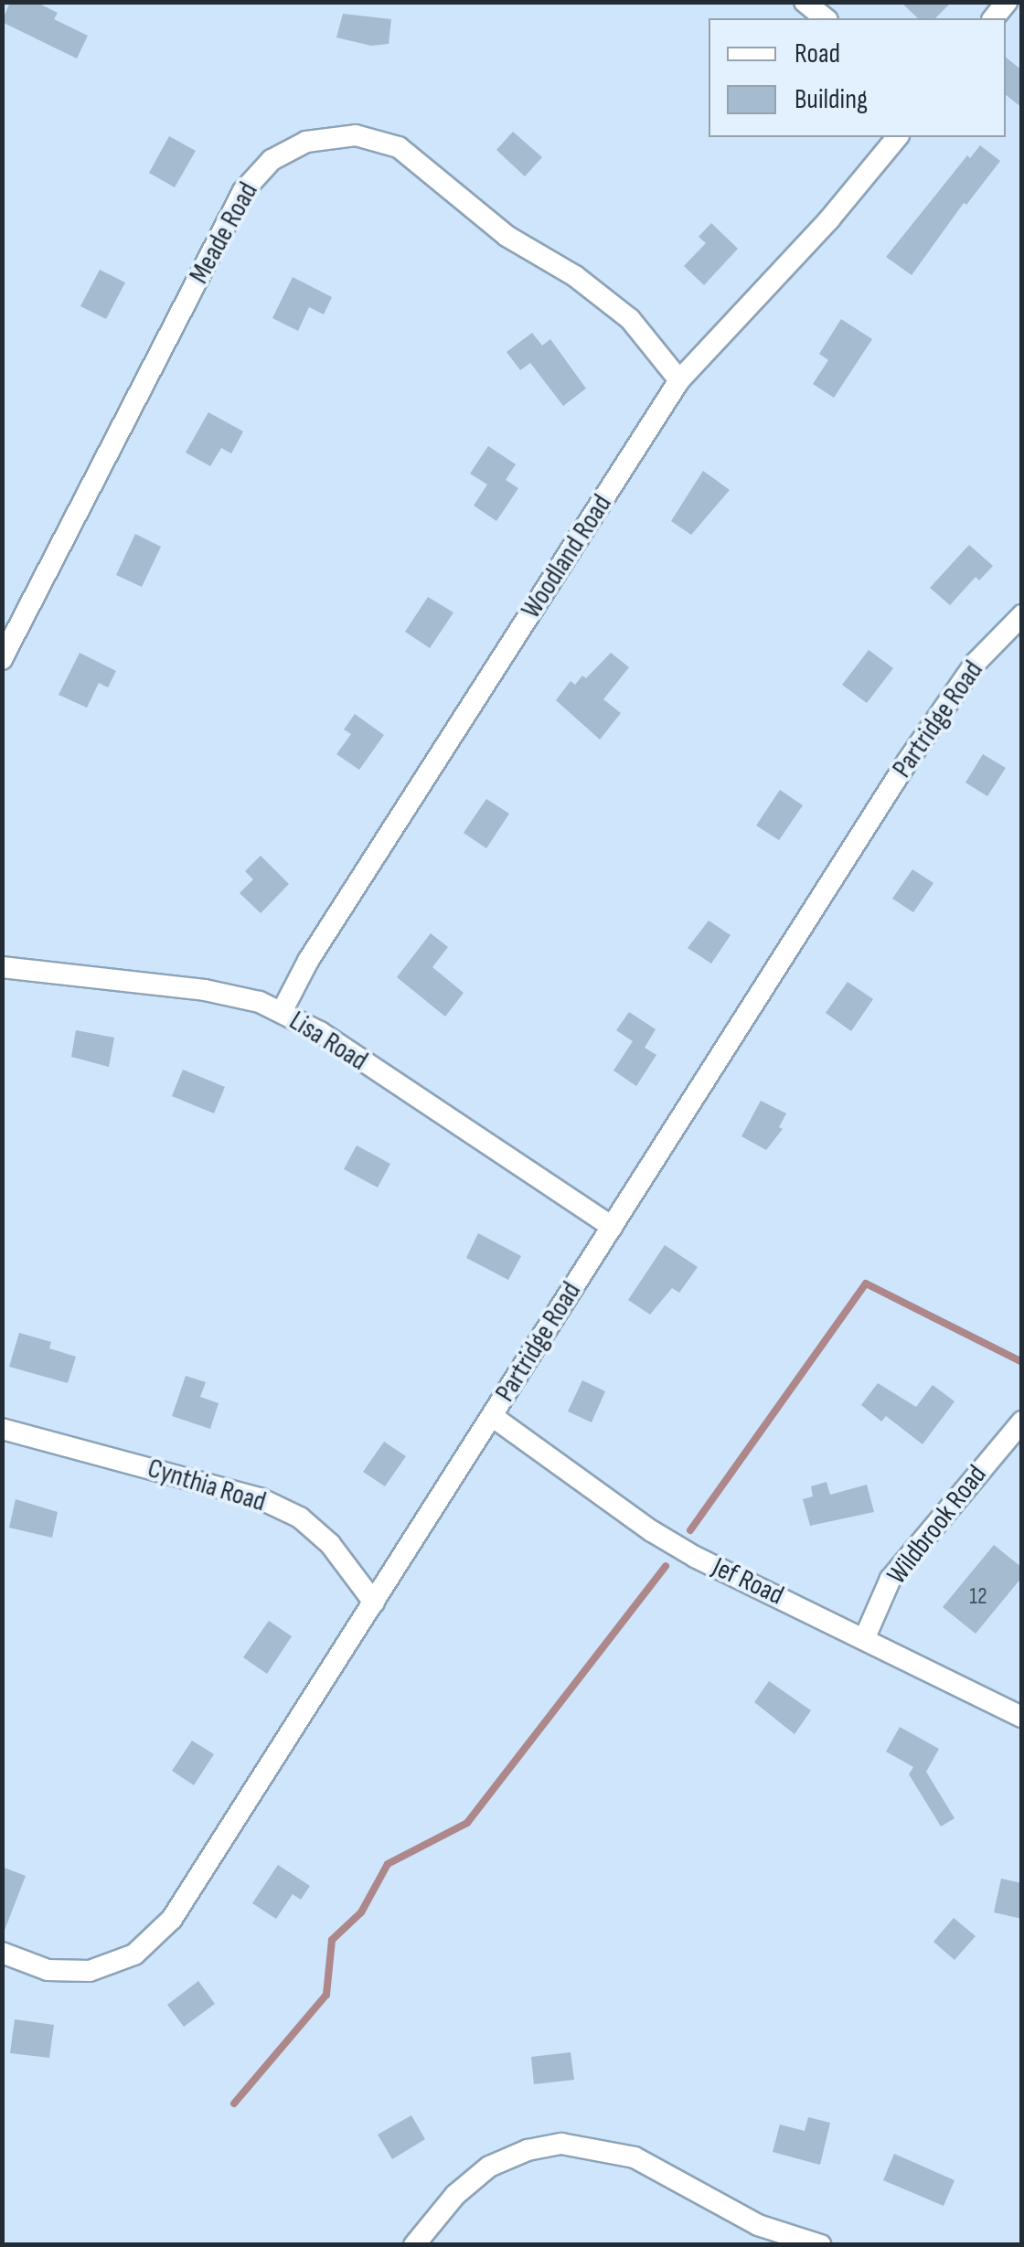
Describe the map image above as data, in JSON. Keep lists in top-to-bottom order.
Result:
{
  "streets": {
    "street": [
      "Meade Road",
      "Woodland Road",
      "Partridge Road",
      "Lisa Road",
      "Cynthia Road",
      "Wildbrook Road",
      "Jef Road"
    ]
  },
  "crossings": [
    ["Meade Road", "Woodland Road"],
    ["Woodland Road", "Lisa Road"],
    ["Partridge Road", "Lisa Road"],
    ["Partridge Road", "Cynthia Road"],
    ["Partridge Road", "Jef Road"],
    ["Wildbrook Road", "Jef Road"]
  ],
  "house_numbers": ["12"],
  "legend": ["Road", "Building"]
}
